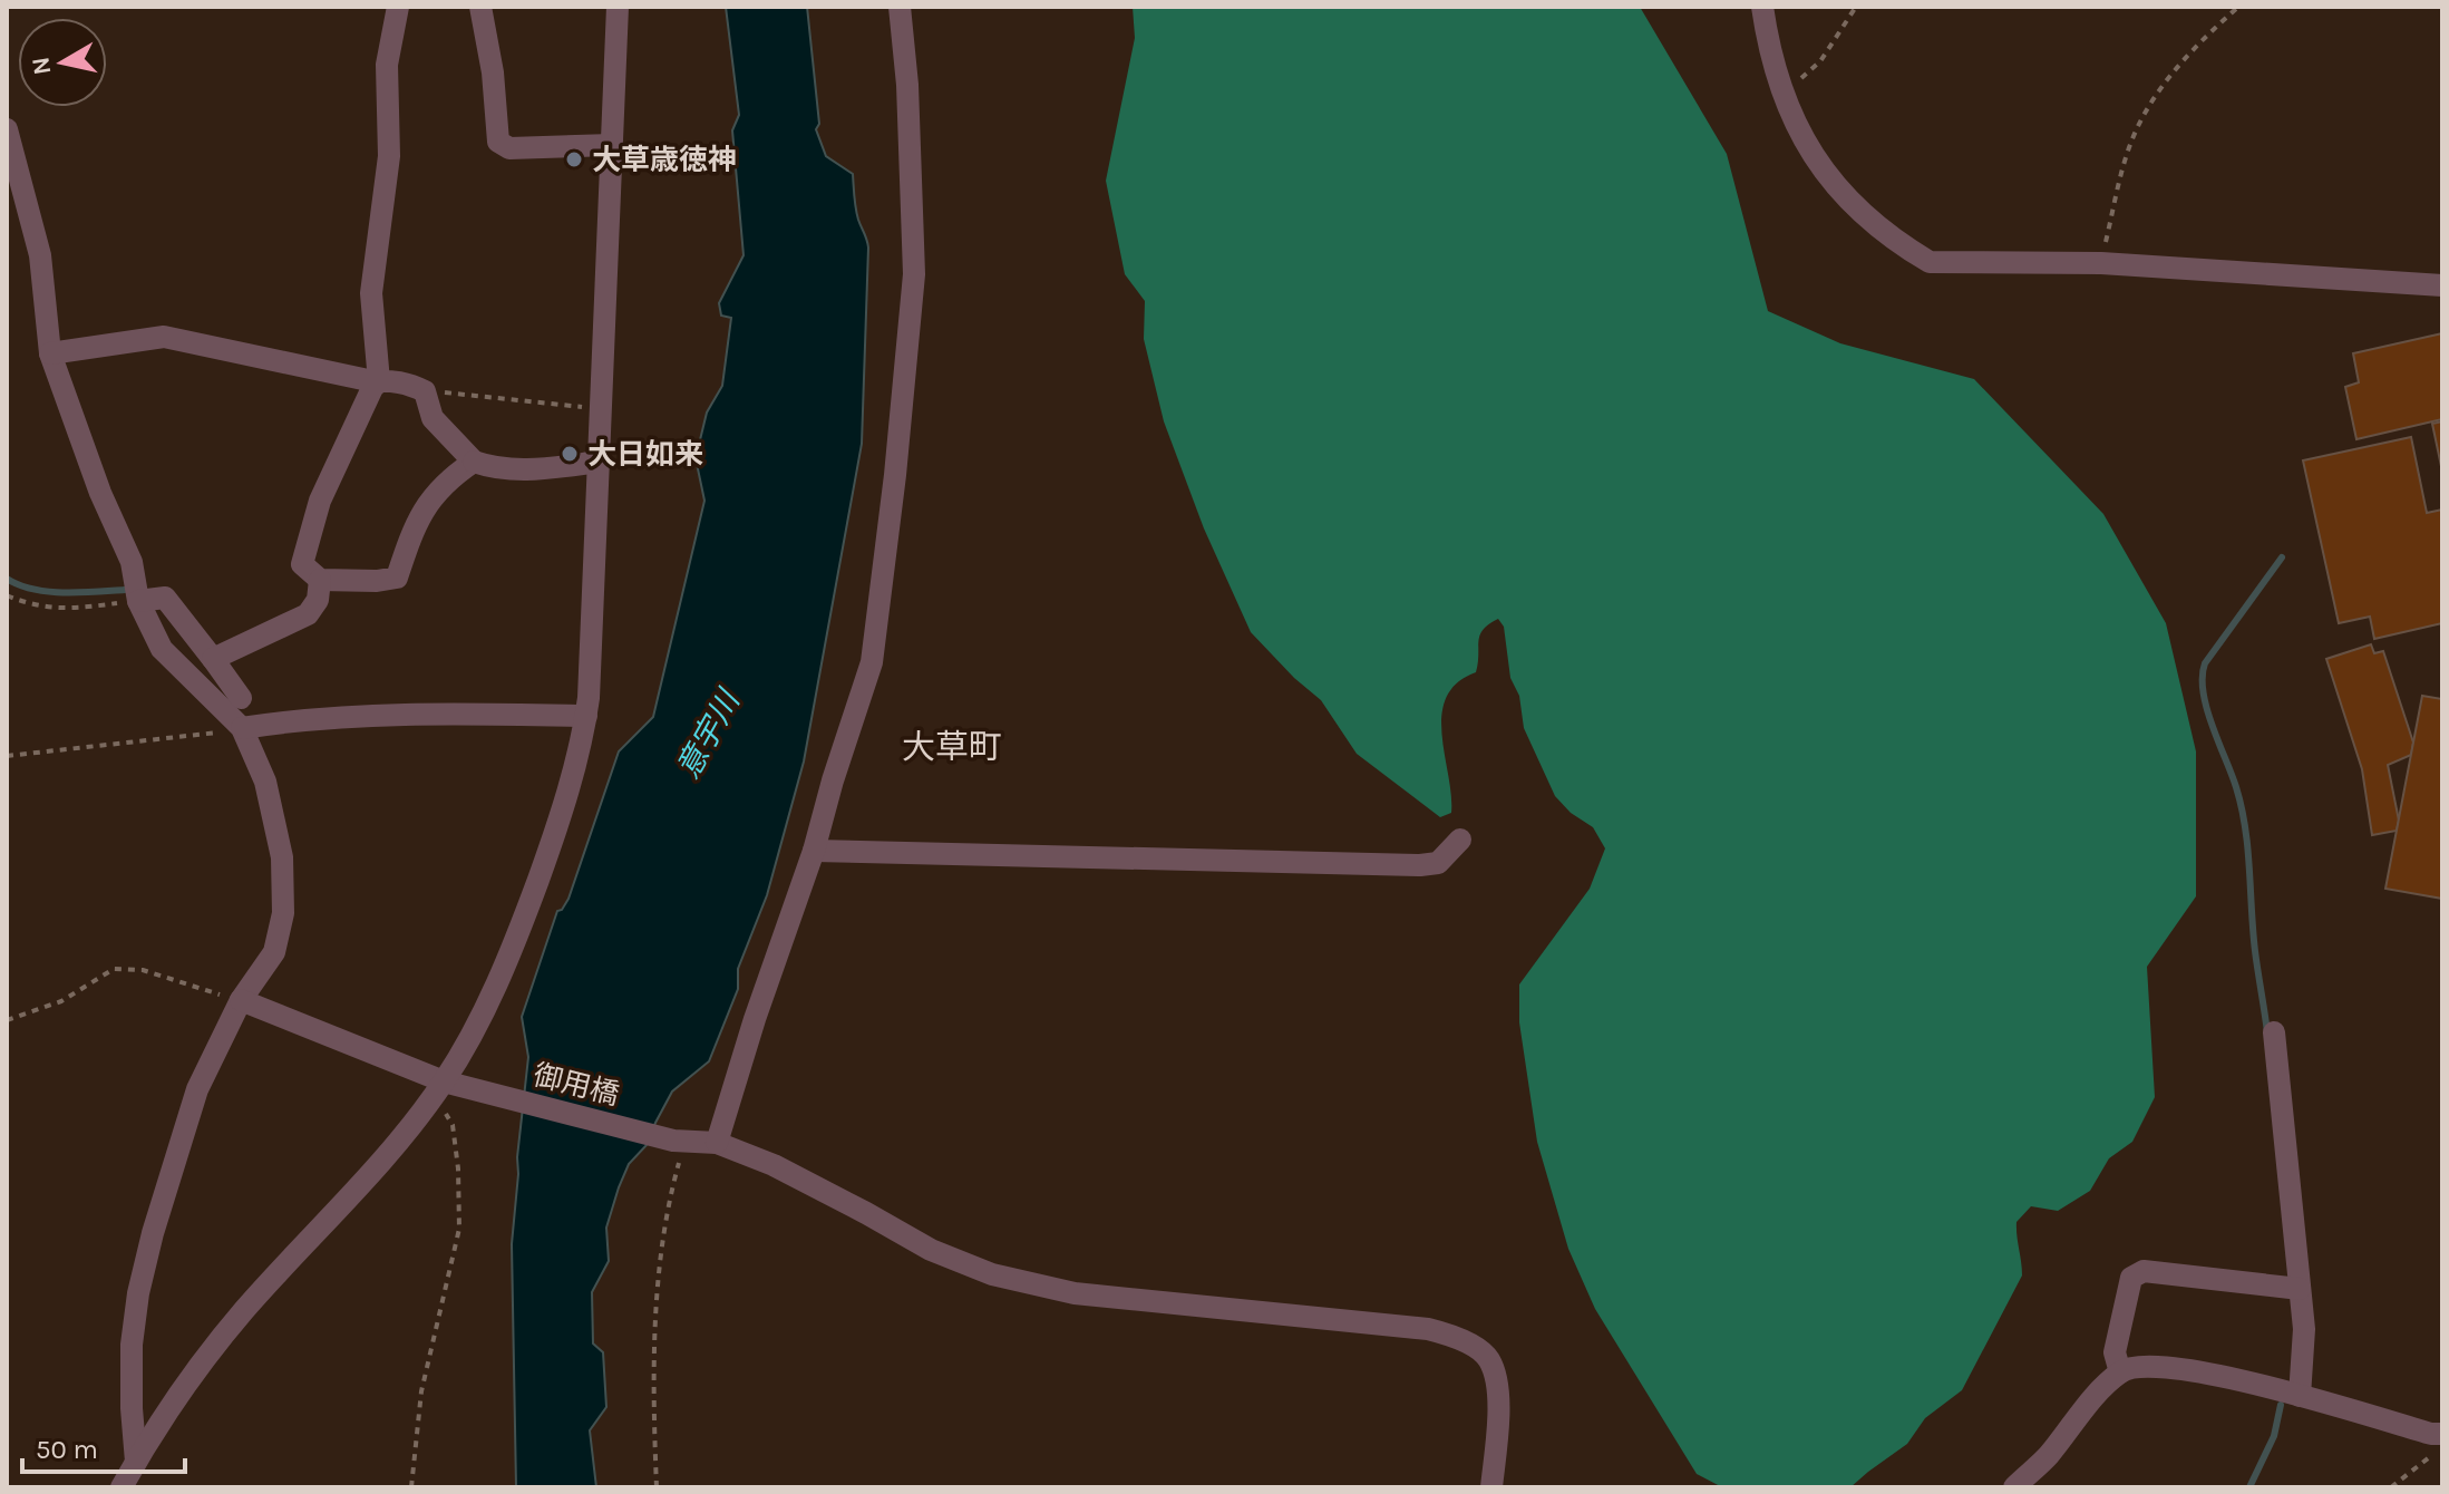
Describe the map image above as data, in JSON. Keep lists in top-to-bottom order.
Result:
{
  "streets": {
    "street": ["御用橋"]
  },
  "districts": ["大草町"],
  "water": ["意宇川"],
  "places": ["大草歳徳神", "大日如来"],
  "scale_bar": "50 m",
  "north": "left"
}
